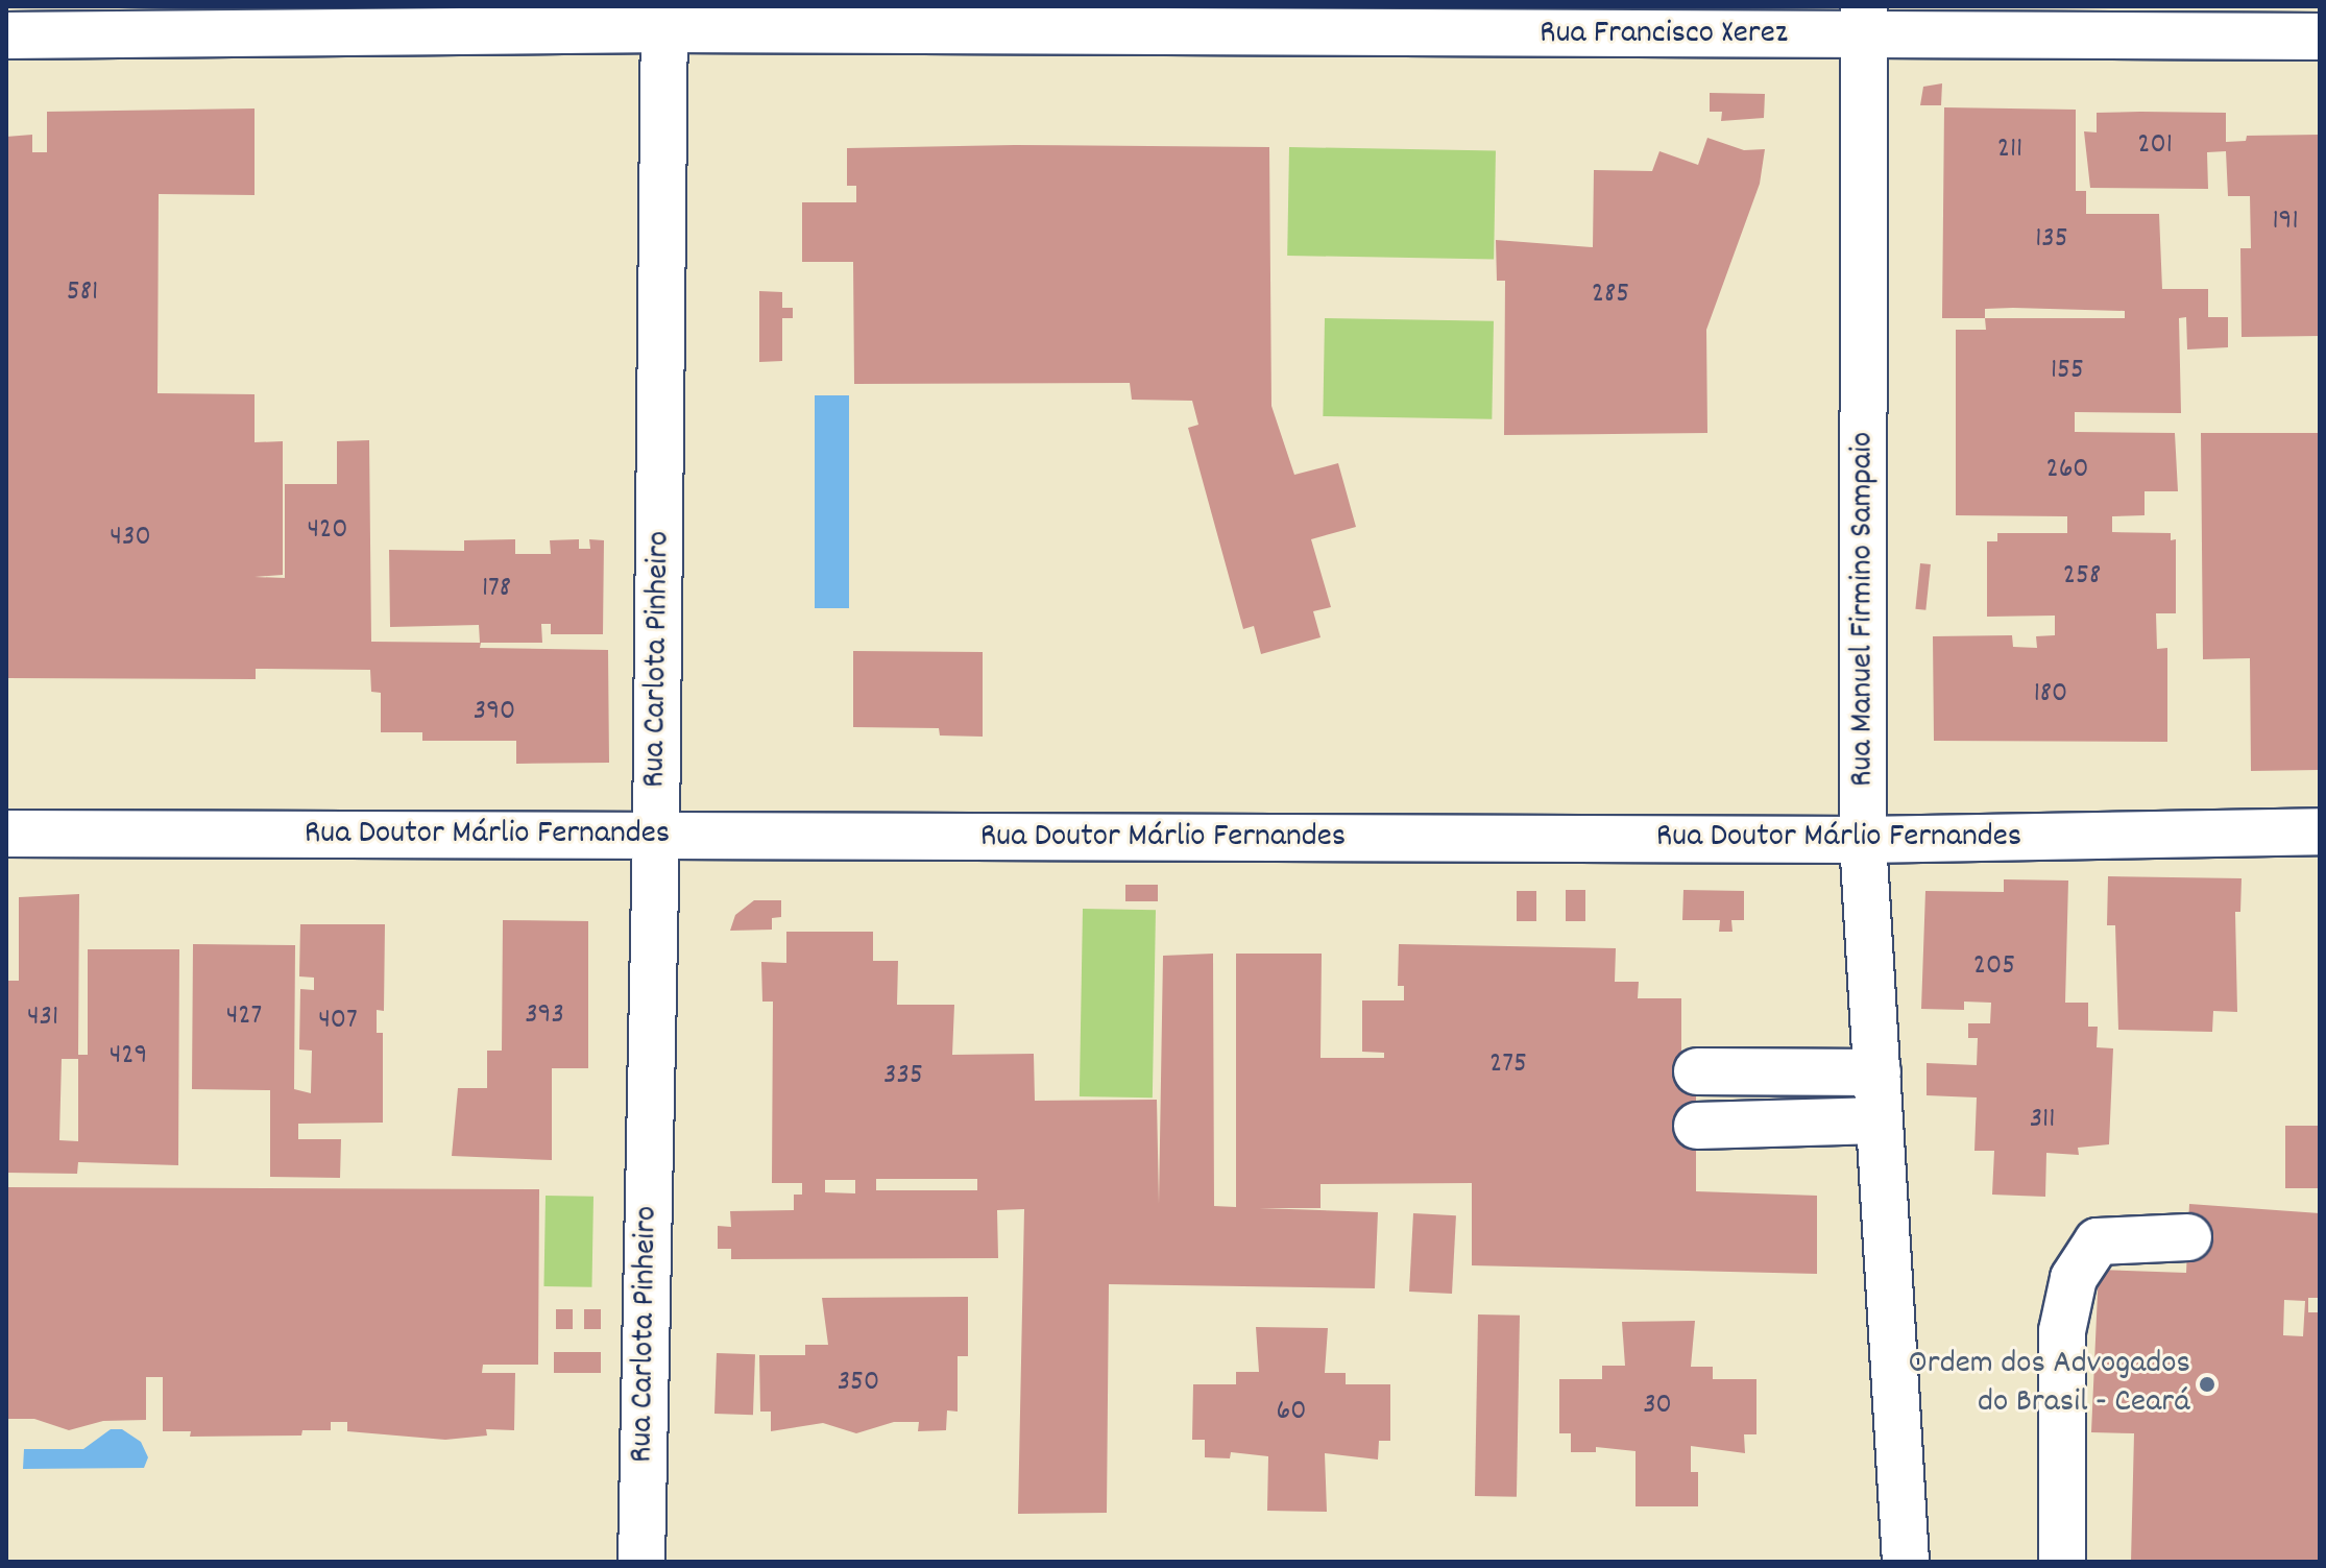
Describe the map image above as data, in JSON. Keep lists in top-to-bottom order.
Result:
{
  "streets": {
    "street": [
      "Rua Francisco Xerez",
      "Rua Manuel Firmino Sampaio",
      "Rua Carlota Pinheiro",
      "Rua Doutor Márlio Fernandes"
    ]
  },
  "crossings": [
    ["Rua Francisco Xerez", "Rua Manuel Firmino Sampaio"],
    ["Rua Francisco Xerez", "Rua Carlota Pinheiro"],
    ["Rua Manuel Firmino Sampaio", "Rua Doutor Márlio Fernandes"],
    ["Rua Carlota Pinheiro", "Rua Doutor Márlio Fernandes"]
  ],
  "places": ["Ordem dos Advogados do Brasil - Ceará"],
  "house_numbers": [
    "201",
    "211",
    "191",
    "135",
    "581",
    "285",
    "155",
    "260",
    "420",
    "430",
    "258",
    "178",
    "180",
    "390",
    "205",
    "393",
    "427",
    "431",
    "407",
    "429",
    "275",
    "335",
    "311",
    "350",
    "30",
    "60"
  ]
}
